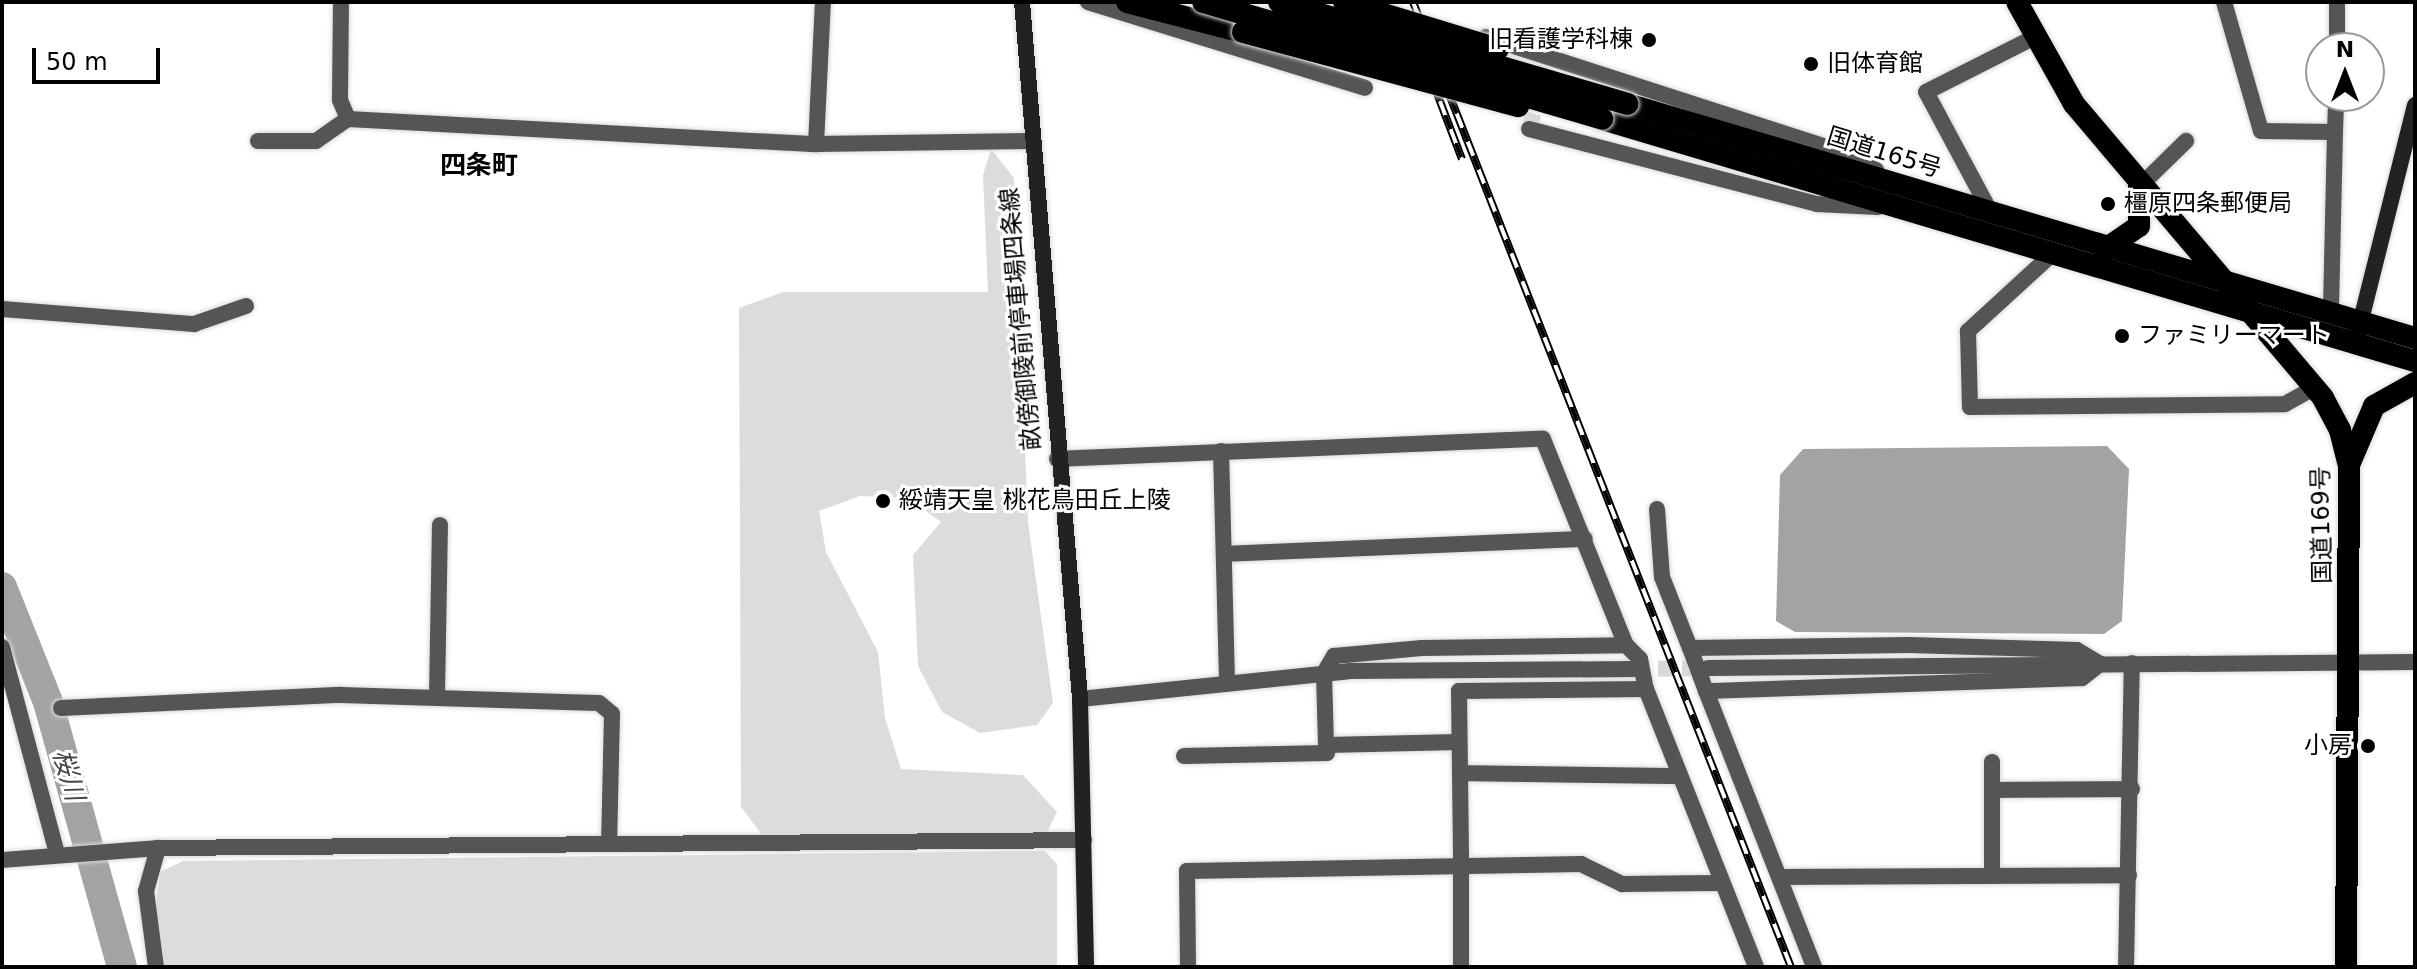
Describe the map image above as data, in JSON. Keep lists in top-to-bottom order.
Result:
{
  "streets": {
    "highway": ["国道165号", "国道169号"],
    "main road": ["畝傍御陵前停車場四条線"]
  },
  "crossings": [
    ["国道165号", "国道169号"]
  ],
  "districts": ["四条町"],
  "water": ["桜川"],
  "places": [
    "旧看護学科棟",
    "旧体育館",
    "橿原四条郵便局",
    "ファミリーマート",
    "綏靖天皇 桃花鳥田丘上陵",
    "小房"
  ],
  "scale_bar": "50 m",
  "north": "top"
}
